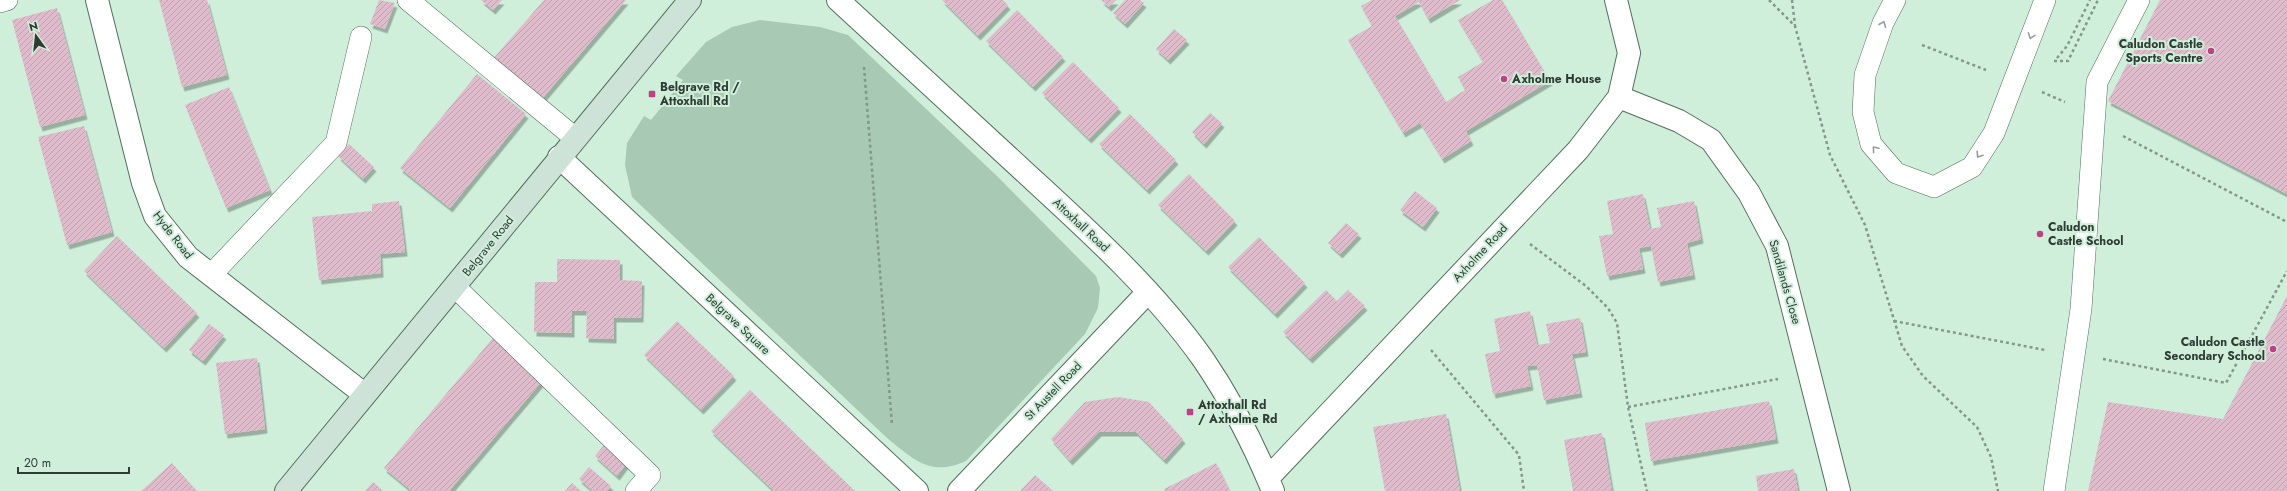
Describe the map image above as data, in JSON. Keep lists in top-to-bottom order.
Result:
{
  "streets": {
    "street": [
      "Attoxhall Road",
      "Hyde Road",
      "Belgrave Road",
      "Axholme Road",
      "Sandilands Close",
      "Belgrave Square",
      "St Austell Road"
    ]
  },
  "crossings": [
    ["Attoxhall Road", "Axholme Road"],
    ["Attoxhall Road", "St Austell Road"],
    ["Hyde Road", "Belgrave Road"],
    ["Belgrave Road", "Belgrave Square"],
    ["Axholme Road", "Sandilands Close"]
  ],
  "places": {
    "other": [
      "Caludon Castle Sports Centre",
      "Axholme House",
      "Caludon Castle School",
      "Caludon Castle Secondary School"
    ],
    "transit": ["Belgrave Rd / Attoxhall Rd", "Attoxhall Rd / Axholme Rd"]
  },
  "scale_bar": "20 m",
  "north": "top"
}
